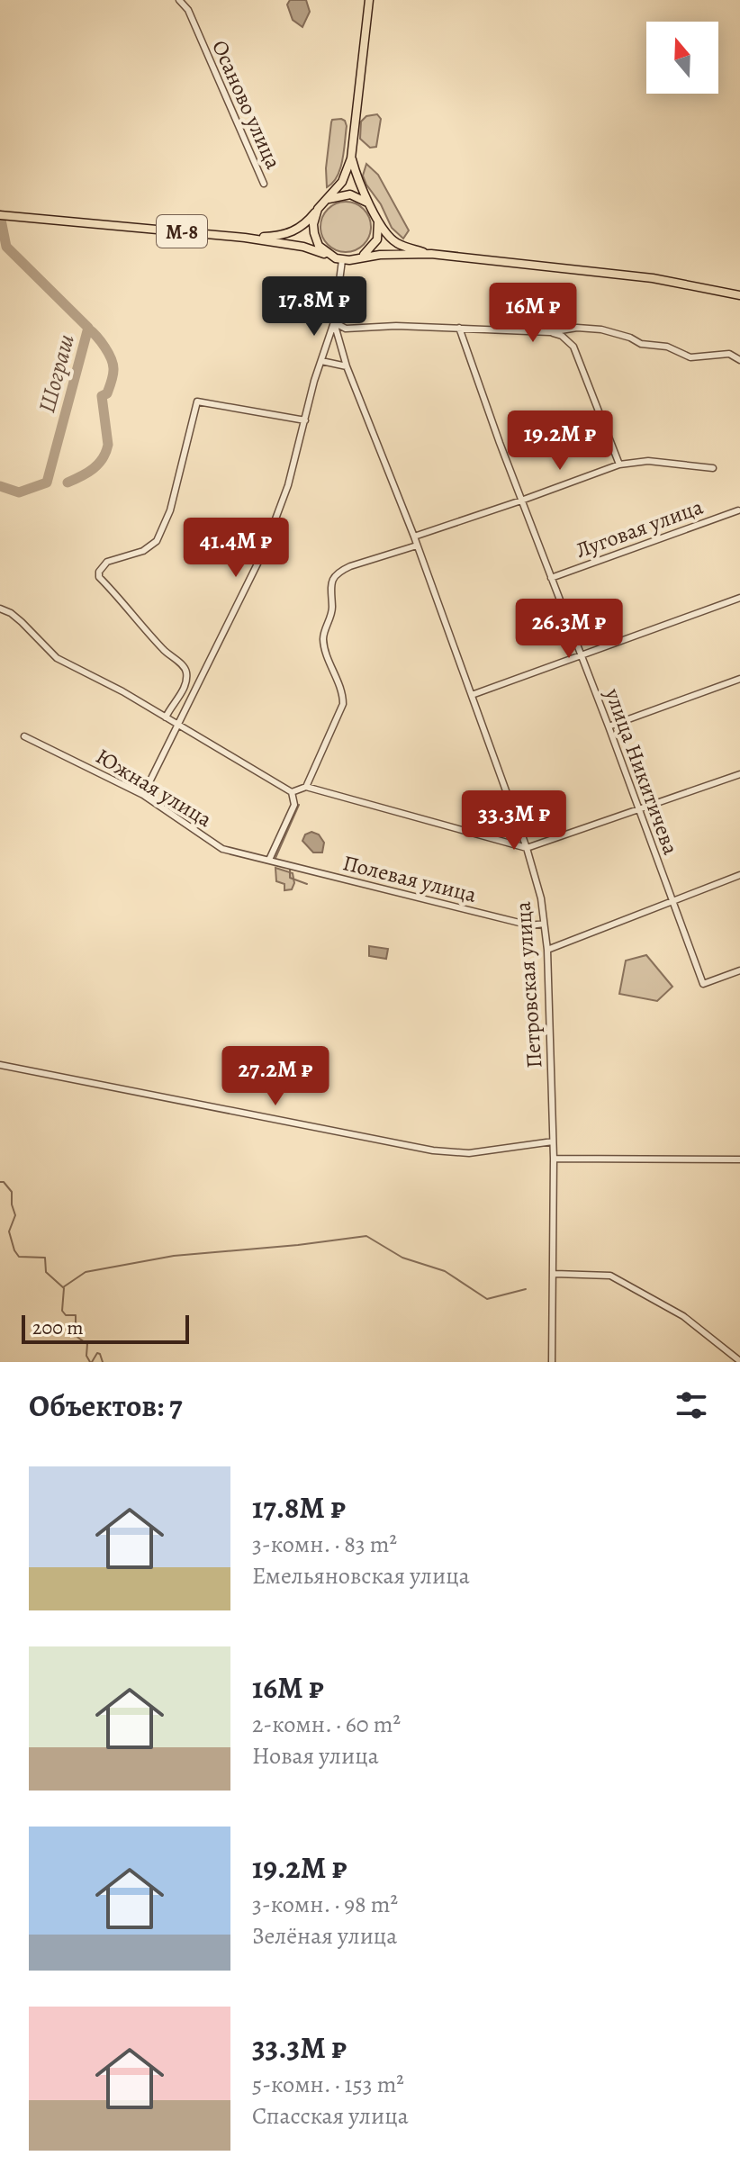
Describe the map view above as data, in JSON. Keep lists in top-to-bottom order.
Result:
{
  "streets": {
    "main road": ["М-8"],
    "street": [
      "Осаново улица",
      "Луговая улица",
      "улица Никитичева",
      "Южная улица",
      "Полевая улица",
      "Петровская улица"
    ]
  },
  "crossings": [
    ["М-8", "Петровская улица"],
    ["Луговая улица", "улица Никитичева"],
    ["Южная улица", "Полевая улица"],
    ["Полевая улица", "Петровская улица"]
  ],
  "water": ["Шограш"],
  "scale_bar": "200 m",
  "north": "top",
  "page": {
    "price": [
      "17.8M ₽",
      "16M ₽",
      "19.2M ₽",
      "41.4M ₽",
      "26.3M ₽",
      "33.3M ₽",
      "27.2M ₽"
    ],
    "scale": "200 m",
    "heading": "Объектов: 7",
    "list": [
      {
        "name": "17.8M ₽",
        "note": "3-комн. · 83 m² · Емельяновская улица"
      },
      {
        "name": "16M ₽",
        "note": "2-комн. · 60 m² · Новая улица"
      },
      {
        "name": "19.2M ₽",
        "note": "3-комн. · 98 m² · Зелёная улица"
      },
      {
        "name": "33.3M ₽",
        "note": "5-комн. · 153 m² · Спасская улица"
      }
    ]
  }
}
